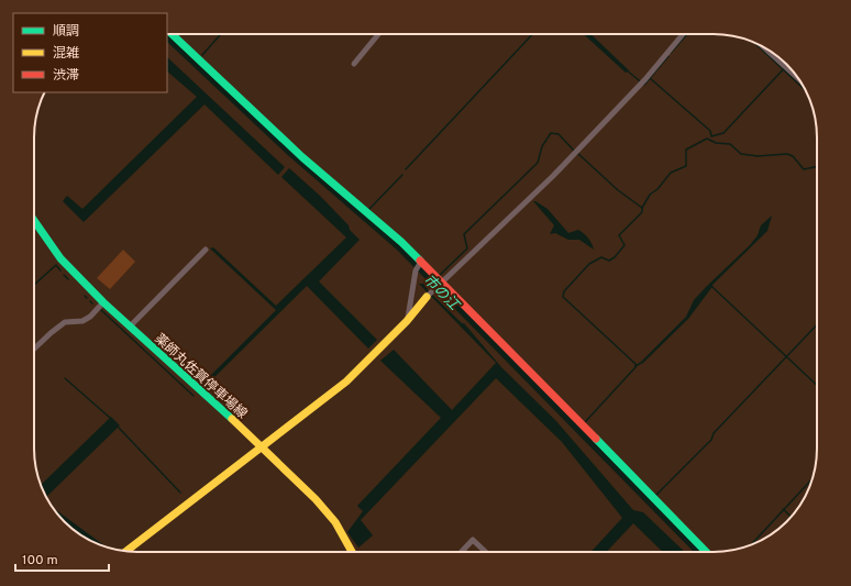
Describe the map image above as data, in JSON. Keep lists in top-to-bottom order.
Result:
{
  "streets": {
    "street": ["薬師丸佐賀停車場線"]
  },
  "water": ["市の江"],
  "legend": ["順調", "混雑", "渋滞"],
  "scale_bar": "100 m"
}
